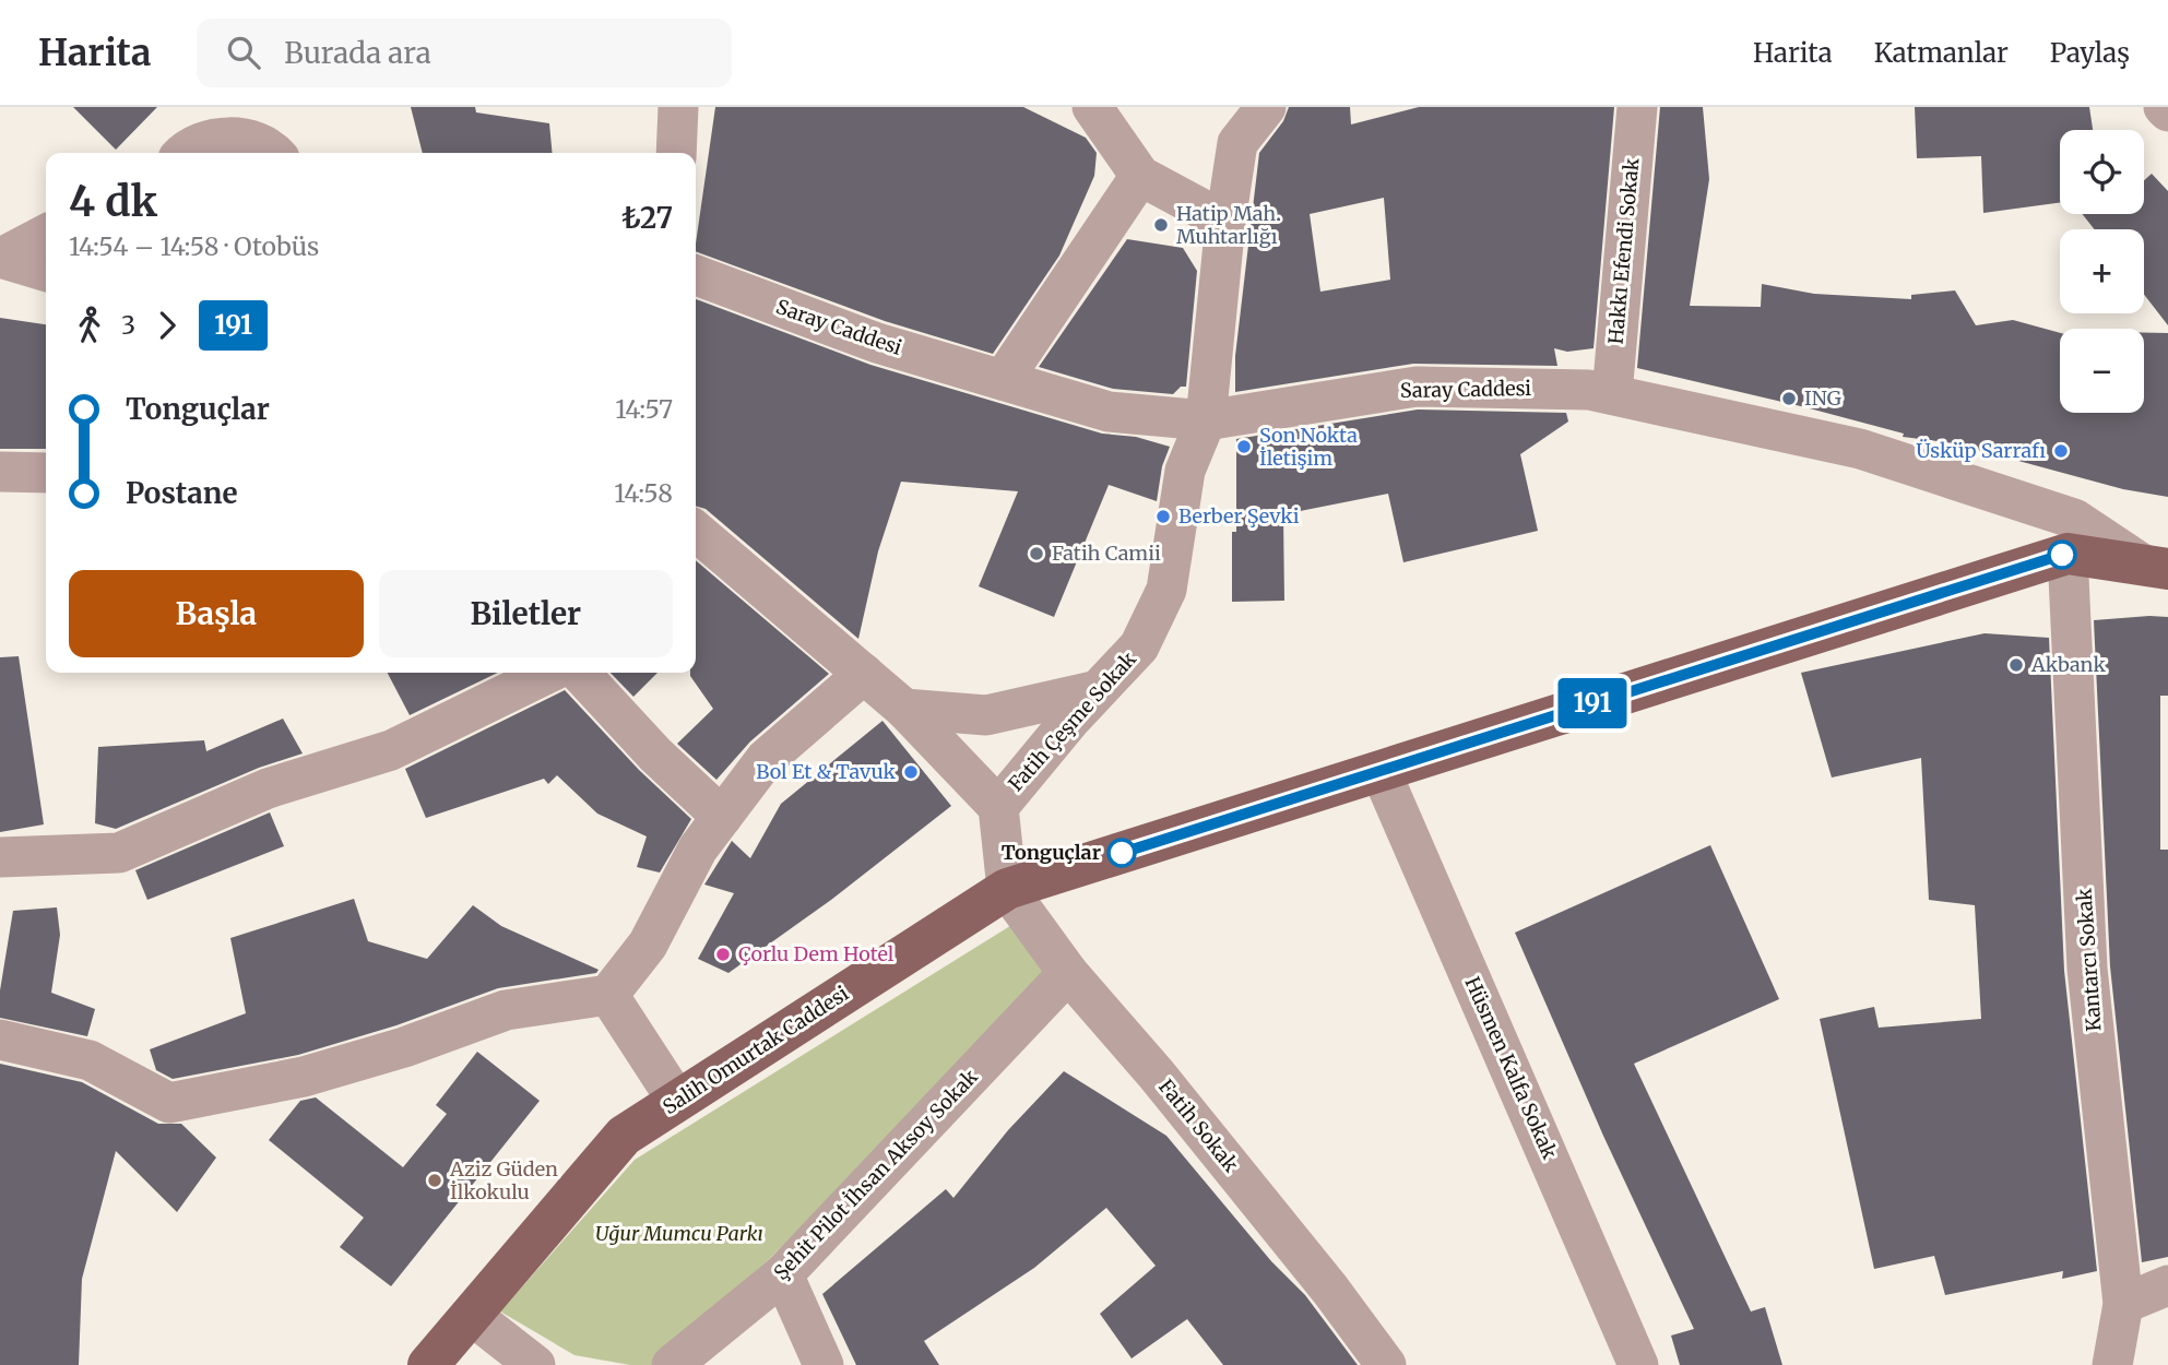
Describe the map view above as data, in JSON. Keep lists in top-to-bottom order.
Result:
{
  "streets": {
    "main road": ["Salih Omurtak Caddesi"],
    "street": [
      "Hakkı Efendi Sokak",
      "Saray Caddesi",
      "Fatih Çeşme Sokak",
      "Kantarcı Sokak",
      "Hüsmen Kalfa Sokak",
      "Fatih Sokak",
      "Şehit Pilot İhsan Aksoy Sokak"
    ]
  },
  "crossings": [
    ["Hakkı Efendi Sokak", "Saray Caddesi"],
    ["Saray Caddesi", "Fatih Çeşme Sokak"],
    ["Saray Caddesi", "Salih Omurtak Caddesi"],
    ["Kantarcı Sokak", "Salih Omurtak Caddesi"],
    ["Salih Omurtak Caddesi", "Hüsmen Kalfa Sokak"],
    ["Salih Omurtak Caddesi", "Fatih Sokak"],
    ["Fatih Sokak", "Şehit Pilot İhsan Aksoy Sokak"]
  ],
  "parks": ["Uğur Mumcu Parkı"],
  "places": [
    "Hatip Mah. Muhtarlığı",
    "ING",
    "Son Nokta İletişim",
    "Üsküp Sarrafı",
    "Berber Şevki",
    "Fatih Camii",
    "Akbank",
    "Bol Et & Tavuk",
    "Tonguçlar",
    "Çorlu Dem Hotel",
    "Aziz Güden İlkokulu"
  ],
  "lines": ["bus line 191"],
  "page": {
    "header": "Harita",
    "search": "Burada ara",
    "nav": ["Harita", "Katmanlar", "Paylaş"],
    "on_map": "191",
    "map_buttons": ["+", "−"],
    "heading": ["4 dk", "14:54 – 14:58 · Otobüs", "₺27"],
    "legs": ["3", "191"],
    "list": [
      {
        "name": "Tonguçlar",
        "value": "14:57"
      },
      {
        "name": "Postane",
        "value": "14:58"
      }
    ],
    "buttons": ["Başla", "Biletler"]
  }
}
